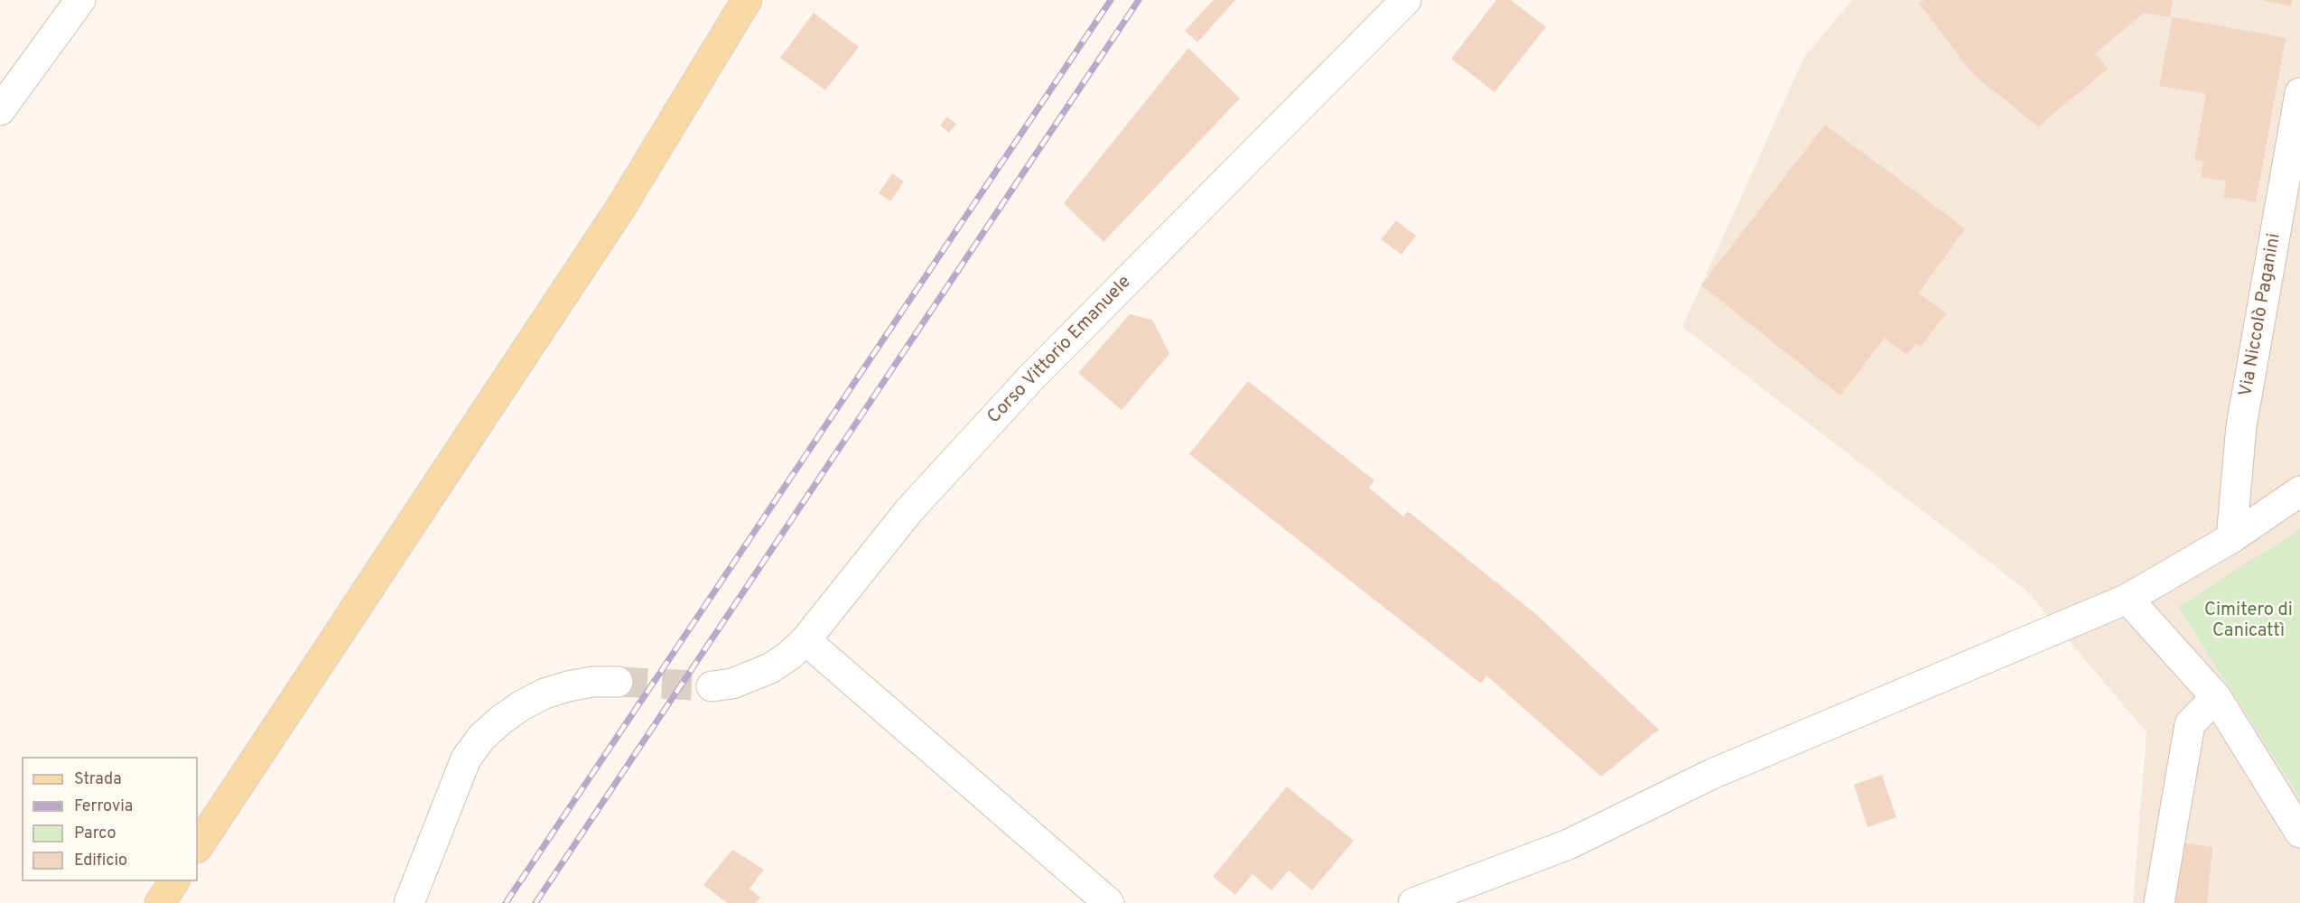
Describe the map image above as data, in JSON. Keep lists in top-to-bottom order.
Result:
{
  "streets": {
    "street": ["Via Niccolò Paganini", "Corso Vittorio Emanuele"]
  },
  "parks": ["Cimitero di Canicattì"],
  "legend": [
    "Strada",
    "Ferrovia",
    "Parco",
    "Edificio"
  ]
}
